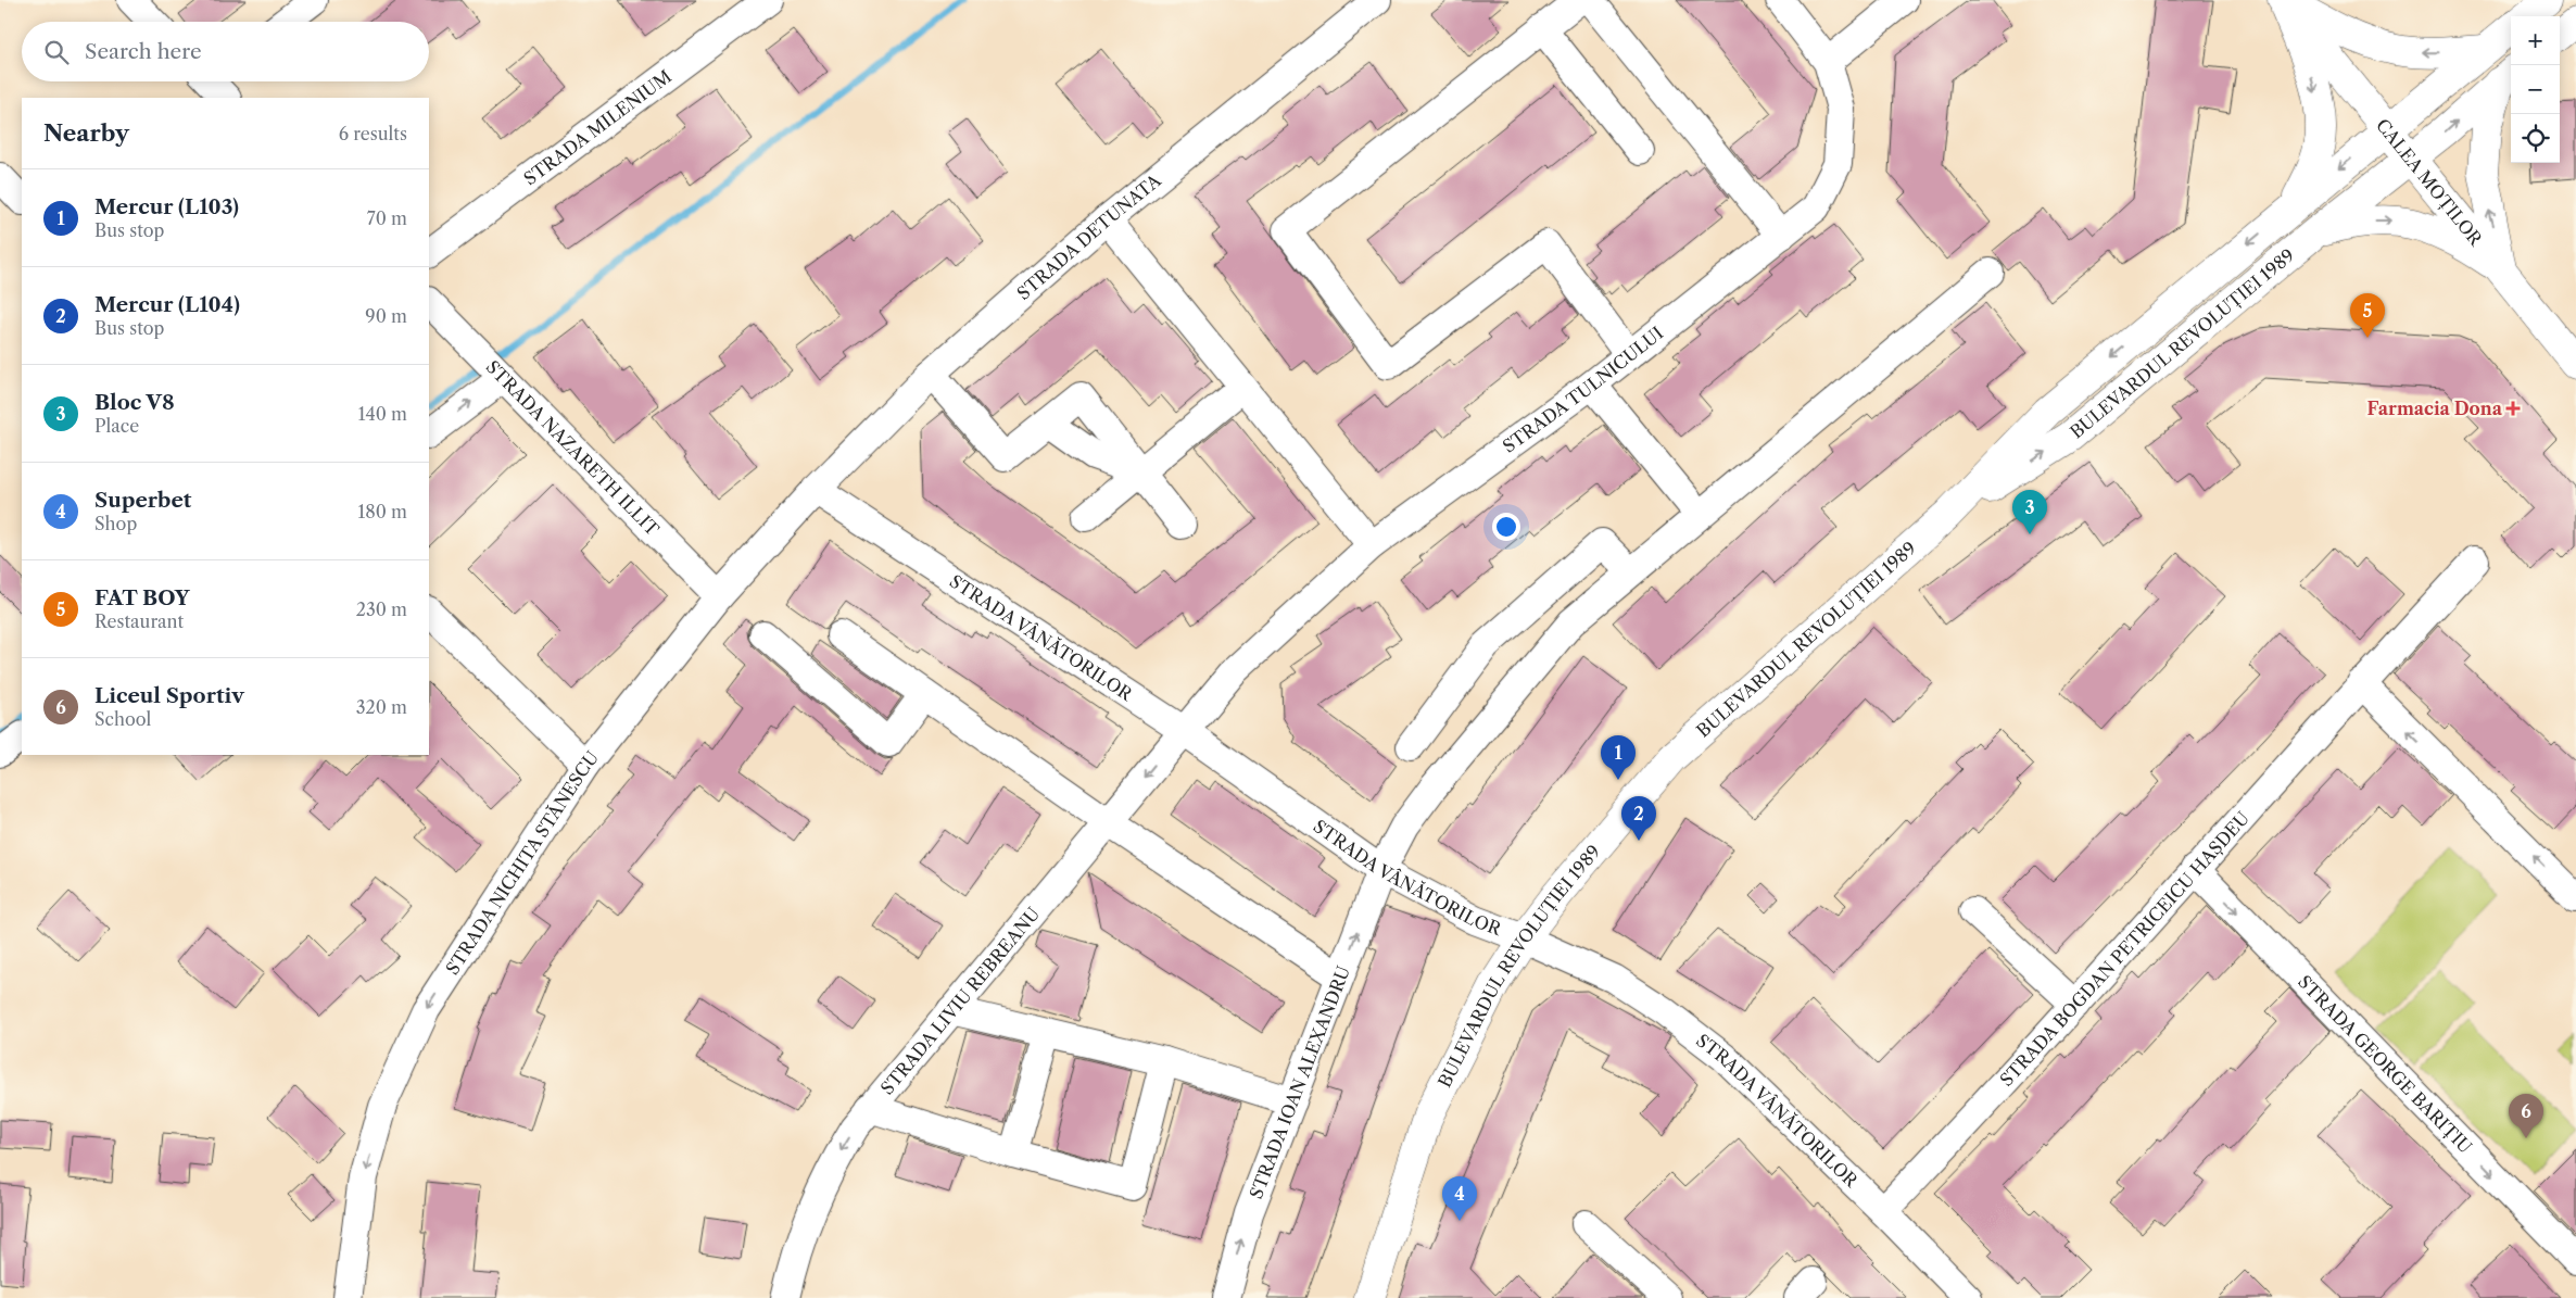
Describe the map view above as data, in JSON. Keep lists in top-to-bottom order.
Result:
{
  "streets": {
    "main road": ["CALEA MOȚILOR", "BULEVARDUL REVOLUȚIEI 1989"],
    "street": [
      "STRADA MILENIUM",
      "STRADA DETUNATA",
      "STRADA TULNICULUI",
      "STRADA NAZARETH ILLIT",
      "STRADA VÂNĂTORILOR",
      "STRADA NICHITA STĂNESCU",
      "STRADA BOGDAN PETRICEICU HAȘDEU",
      "STRADA LIVIU REBREANU",
      "STRADA GEORGE BARIȚIU",
      "STRADA IOAN ALEXANDRU"
    ]
  },
  "crossings": [
    ["CALEA MOȚILOR", "BULEVARDUL REVOLUȚIEI 1989"],
    ["STRADA DETUNATA", "STRADA VÂNĂTORILOR"],
    ["STRADA DETUNATA", "STRADA NICHITA STĂNESCU"],
    ["BULEVARDUL REVOLUȚIEI 1989", "STRADA VÂNĂTORILOR"],
    ["STRADA TULNICULUI", "STRADA VÂNĂTORILOR"],
    ["STRADA TULNICULUI", "STRADA LIVIU REBREANU"],
    ["STRADA NAZARETH ILLIT", "STRADA NICHITA STĂNESCU"],
    ["STRADA VÂNĂTORILOR", "STRADA NICHITA STĂNESCU"],
    ["STRADA VÂNĂTORILOR", "STRADA BOGDAN PETRICEICU HAȘDEU"],
    ["STRADA VÂNĂTORILOR", "STRADA LIVIU REBREANU"],
    ["STRADA VÂNĂTORILOR", "STRADA IOAN ALEXANDRU"],
    ["STRADA BOGDAN PETRICEICU HAȘDEU", "STRADA GEORGE BARIȚIU"]
  ],
  "one_way": ["STRADA NICHITA STĂNESCU", "STRADA LIVIU REBREANU"],
  "places": {
    "health": ["Farmacia Dona"]
  },
  "page": {
    "map_buttons": ["+", "−"],
    "search": "Search here",
    "heading": ["Nearby", "6 results"],
    "list": [
      {
        "mark": "1",
        "name": "Mercur (L103)",
        "note": "Bus stop",
        "value": "70 m"
      },
      {
        "mark": "2",
        "name": "Mercur (L104)",
        "note": "Bus stop",
        "value": "90 m"
      },
      {
        "mark": "3",
        "name": "Bloc V8",
        "note": "Place",
        "value": "140 m"
      },
      {
        "mark": "4",
        "name": "Superbet",
        "note": "Shop",
        "value": "180 m"
      },
      {
        "mark": "5",
        "name": "FAT BOY",
        "note": "Restaurant",
        "value": "230 m"
      },
      {
        "mark": "6",
        "name": "Liceul Sportiv",
        "note": "School",
        "value": "320 m"
      }
    ],
    "pins": [
      "5",
      "3",
      "1",
      "2",
      "6",
      "4"
    ]
  }
}
